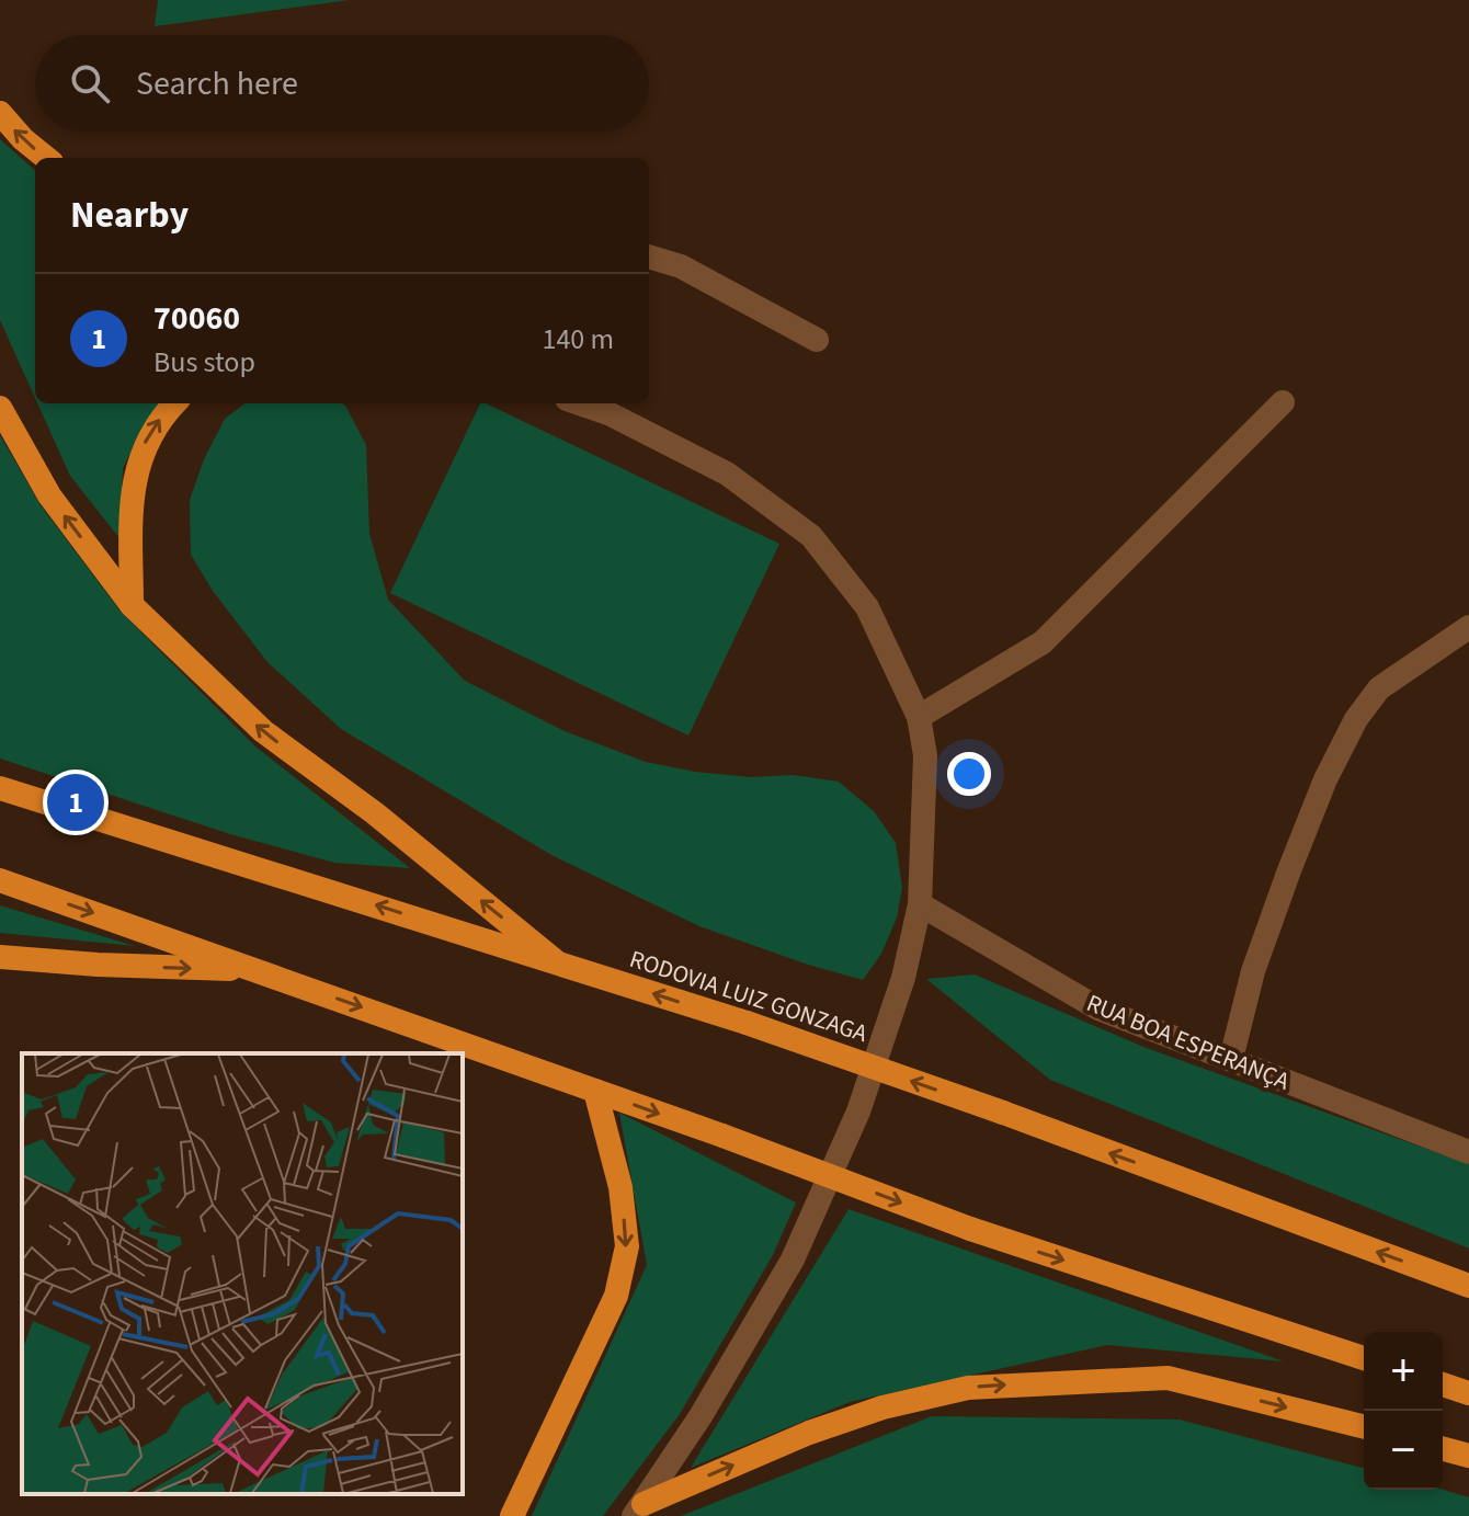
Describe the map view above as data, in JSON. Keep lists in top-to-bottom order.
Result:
{
  "streets": {
    "highway": ["RODOVIA LUIZ GONZAGA"],
    "street": ["RUA BOA ESPERANÇA"]
  },
  "page": {
    "search": "Search here",
    "heading": "Nearby",
    "list": [
      {
        "mark": "1",
        "name": "70060",
        "note": "Bus stop",
        "value": "140 m"
      }
    ],
    "pins": "1",
    "map_buttons": ["+", "−"]
  }
}
